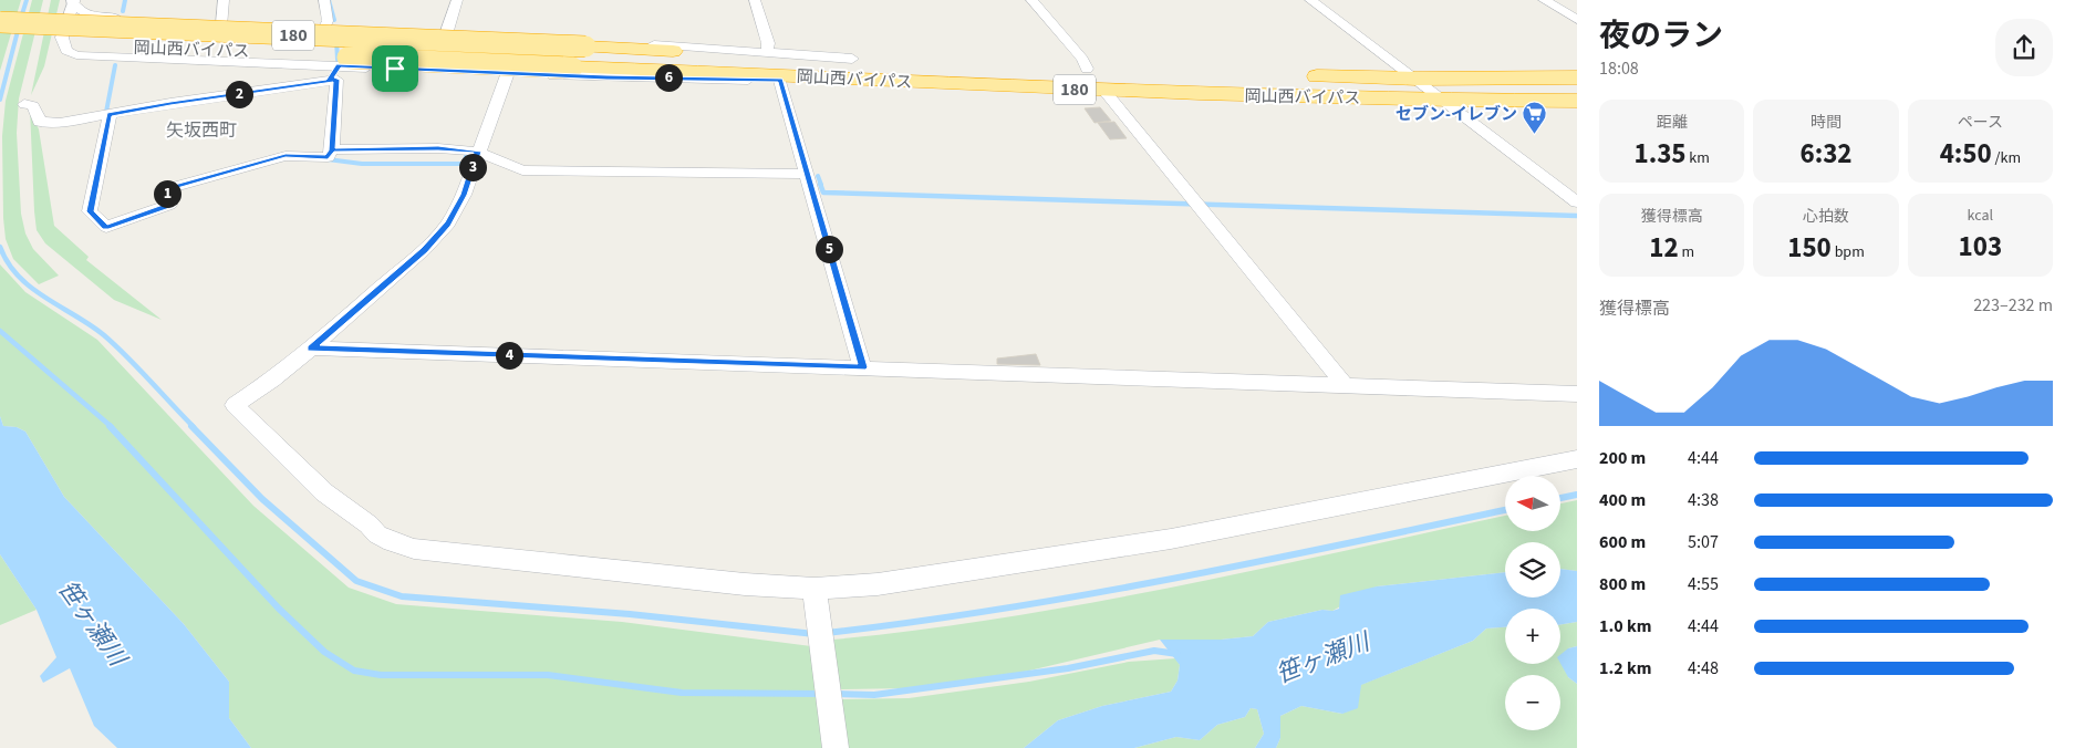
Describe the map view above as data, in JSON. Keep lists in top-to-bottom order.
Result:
{
  "streets": {
    "highway": ["180", "岡山西バイパス"]
  },
  "districts": ["矢坂西町"],
  "water": ["笹ヶ瀬川"],
  "places": {
    "supermarket": ["セブン-イレブン"]
  },
  "north": "left",
  "page": {
    "heading": ["夜のラン", "18:08"],
    "pins": [
      "6",
      "2",
      "3",
      "1",
      "5",
      "4"
    ],
    "stats": [
      ["距離", "1.35 km"],
      ["時間", "6:32"],
      ["ペース", "4:50 /km"],
      ["獲得標高", "12 m"],
      ["心拍数", "150 bpm"],
      ["kcal", "103"]
    ],
    "chart": ["獲得標高", "223–232 m"],
    "list": [
      {
        "name": "200 m",
        "note": "4:44"
      },
      {
        "name": "400 m",
        "note": "4:38"
      },
      {
        "name": "600 m",
        "note": "5:07"
      },
      {
        "name": "800 m",
        "note": "4:55"
      },
      {
        "name": "1.0 km",
        "note": "4:44"
      },
      {
        "name": "1.2 km",
        "note": "4:48"
      }
    ],
    "map_buttons": ["+", "−"]
  }
}
